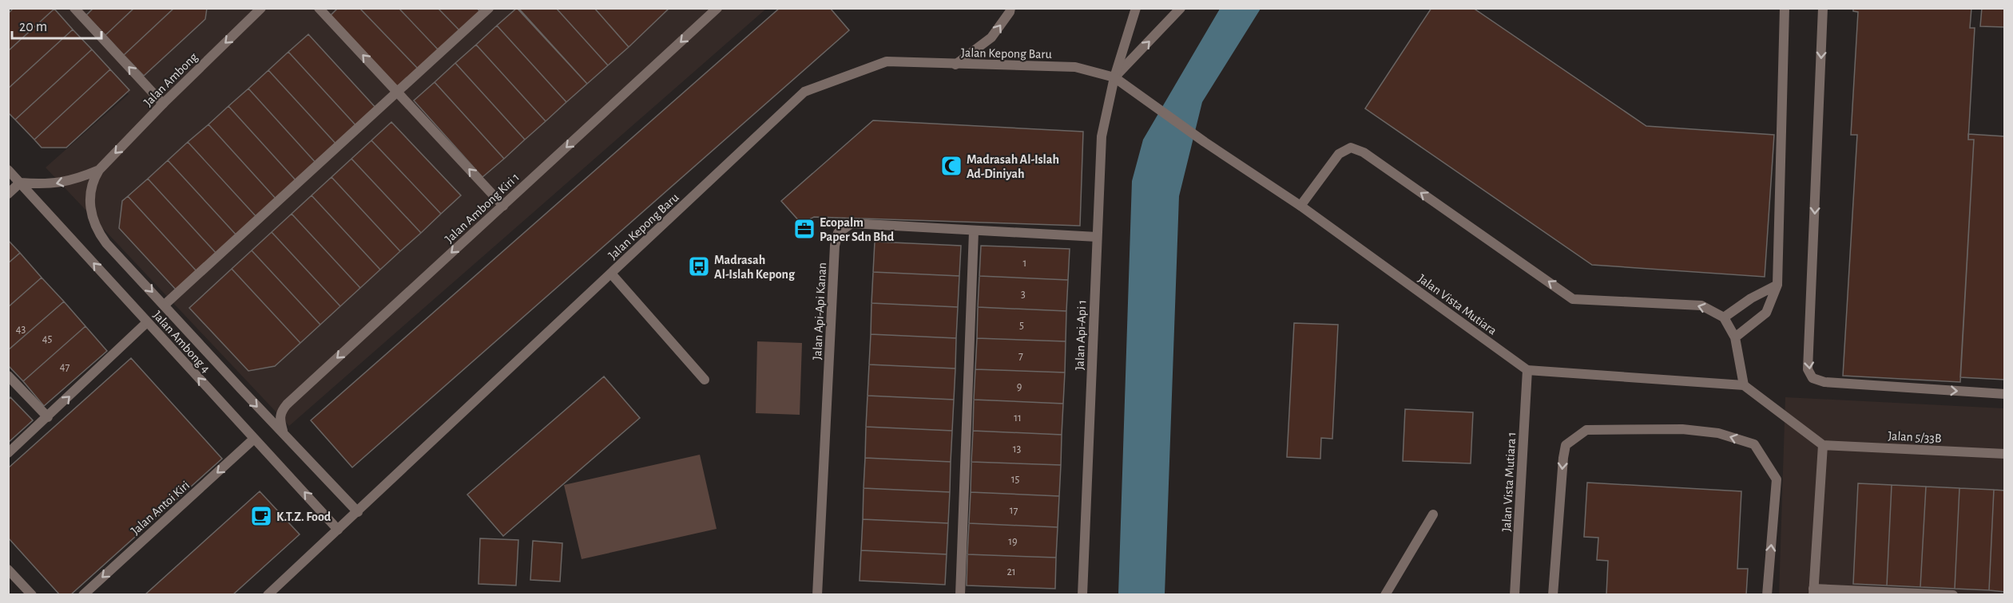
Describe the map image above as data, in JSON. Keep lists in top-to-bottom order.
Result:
{
  "streets": {
    "street": [
      "Jalan Kepong Baru",
      "Jalan Ambong",
      "Jalan Ambong Kiri 1",
      "Jalan Vista Mutiara",
      "Jalan Api-Api Kanan",
      "Jalan Api-Api 1",
      "Jalan Ambong 4",
      "Jalan 5/33B",
      "Jalan Vista Mutiara 1",
      "Jalan Antoi Kiri"
    ]
  },
  "crossings": [
    ["Jalan Kepong Baru", "Jalan Vista Mutiara"],
    ["Jalan Kepong Baru", "Jalan Api-Api 1"],
    ["Jalan Kepong Baru", "Jalan Ambong 4"],
    ["Jalan Ambong", "Jalan Ambong 4"],
    ["Jalan Ambong Kiri 1", "Jalan Ambong 4"],
    ["Jalan Vista Mutiara", "Jalan Api-Api 1"],
    ["Jalan Vista Mutiara", "Jalan Vista Mutiara 1"],
    ["Jalan Api-Api Kanan", "Jalan Api-Api 1"],
    ["Jalan Ambong 4", "Jalan Antoi Kiri"]
  ],
  "one_way": ["Jalan Ambong", "Jalan Ambong Kiri 1", "Jalan Antoi Kiri"],
  "places": {
    "mosque": ["Madrasah Al-Islah Ad-Diniyah"],
    "office": ["Ecopalm Paper Sdn Bhd"],
    "bus stop": ["Madrasah Al-Islah Kepong"],
    "cafe": ["K.T.Z. Food"]
  },
  "house_numbers": [
    "1",
    "3",
    "5",
    "43",
    "45",
    "7",
    "47",
    "9",
    "11",
    "13",
    "15",
    "17",
    "19",
    "21"
  ],
  "scale_bar": "20 m"
}
